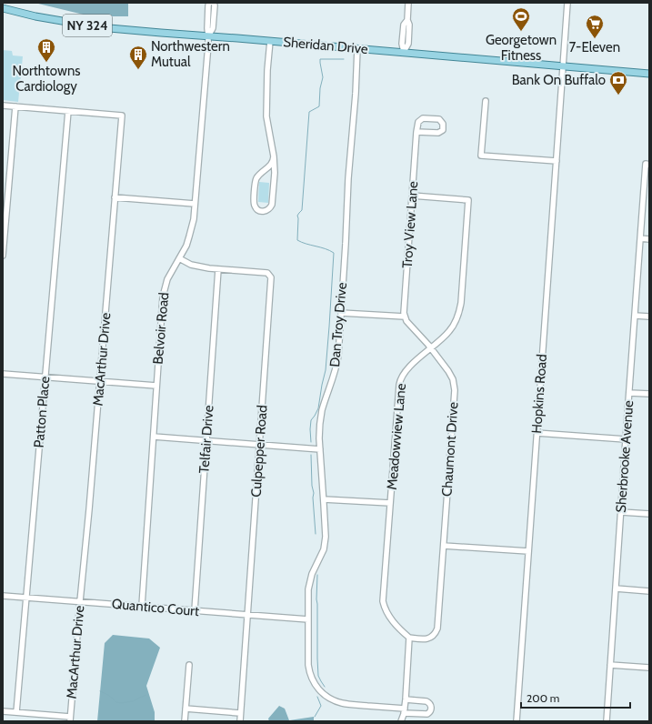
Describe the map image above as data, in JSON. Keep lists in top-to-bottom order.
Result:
{
  "streets": {
    "main road": ["NY 324", "Sheridan Drive"],
    "street": [
      "Troy View Lane",
      "Dan Troy Drive",
      "Belvoir Road",
      "MacArthur Drive",
      "Hopkins Road",
      "Patton Place",
      "Meadowview Lane",
      "Telfair Drive",
      "Chaumont Drive",
      "Culpepper Road",
      "Sherbrooke Avenue",
      "Quantico Court"
    ]
  },
  "crossings": [
    ["Sheridan Drive", "Dan Troy Drive"],
    ["Sheridan Drive", "Belvoir Road"],
    ["Sheridan Drive", "Hopkins Road"],
    ["Troy View Lane", "Meadowview Lane"],
    ["Troy View Lane", "Chaumont Drive"],
    ["Dan Troy Drive", "Quantico Court"],
    ["Belvoir Road", "Culpepper Road"],
    ["Belvoir Road", "Quantico Court"],
    ["MacArthur Drive", "Patton Place"],
    ["MacArthur Drive", "Quantico Court"],
    ["Patton Place", "Quantico Court"],
    ["Meadowview Lane", "Chaumont Drive"],
    ["Telfair Drive", "Culpepper Road"],
    ["Telfair Drive", "Quantico Court"],
    ["Culpepper Road", "Quantico Court"]
  ],
  "places": {
    "sports": ["Georgetown Fitness"],
    "supermarket": ["7-Eleven"],
    "building": ["Northtowns Cardiology", "Northwestern Mutual"],
    "bank": ["Bank On Buffalo"]
  },
  "scale_bar": "200 m"
}
